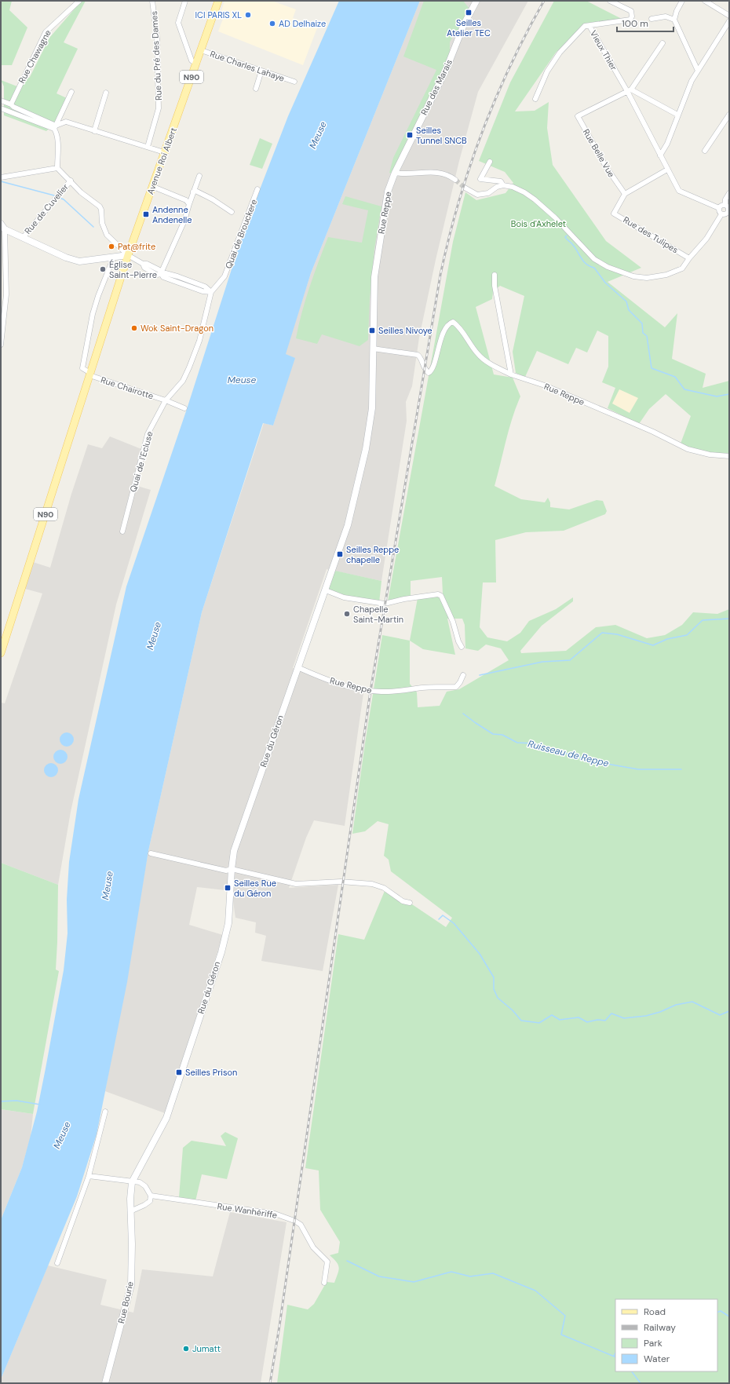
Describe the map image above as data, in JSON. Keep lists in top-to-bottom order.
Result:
{
  "streets": {
    "main road": [
      "N90",
      "Rue des Marais",
      "Avenue Roi Albert",
      "Rue Reppe",
      "Rue du Géron",
      "Rue Bourie"
    ],
    "street": [
      "Vieux Thier",
      "Rue du Pré des Dames",
      "Rue Chawagne",
      "Rue Charles Lahaye",
      "Rue Belle Vue",
      "Rue de Cuvelier",
      "Quai de Brouckere",
      "Rue des Tulipes",
      "Rue Chairotte",
      "Quai de l'Ecluse",
      "Rue Wanhériffe"
    ]
  },
  "crossings": [
    ["Vieux Thier", "Rue Belle Vue"],
    ["Rue Charles Lahaye", "Avenue Roi Albert"],
    ["N90", "Avenue Roi Albert"],
    ["N90", "Rue Chairotte"],
    ["Rue des Marais", "Rue Reppe"],
    ["Rue Belle Vue", "Rue des Tulipes"],
    ["Avenue Roi Albert", "Rue Chairotte"],
    ["Rue Reppe", "Rue du Géron"],
    ["Quai de Brouckere", "Quai de l'Ecluse"],
    ["Rue Chairotte", "Quai de l'Ecluse"],
    ["Rue du Géron", "Rue Bourie"]
  ],
  "water": ["Meuse", "Ruisseau de Reppe"],
  "parks": ["Bois d'Axhelet"],
  "places": {
    "transit": [
      "Seilles Atelier TEC",
      "Seilles Tunnel SNCB",
      "Andenne Andenelle",
      "Seilles Nivoye",
      "Seilles Reppe chapelle",
      "Seilles Rue du Géron",
      "Seilles Prison"
    ],
    "other": [
      "ICI PARIS XL",
      "AD Delhaize",
      "Pat@frite",
      "Église Saint-Pierre",
      "Wok Saint-Dragon",
      "Chapelle Saint-Martin",
      "Jumatt"
    ]
  },
  "legend": [
    "Road",
    "Railway",
    "Park",
    "Water"
  ],
  "scale_bar": "100 m"
}
